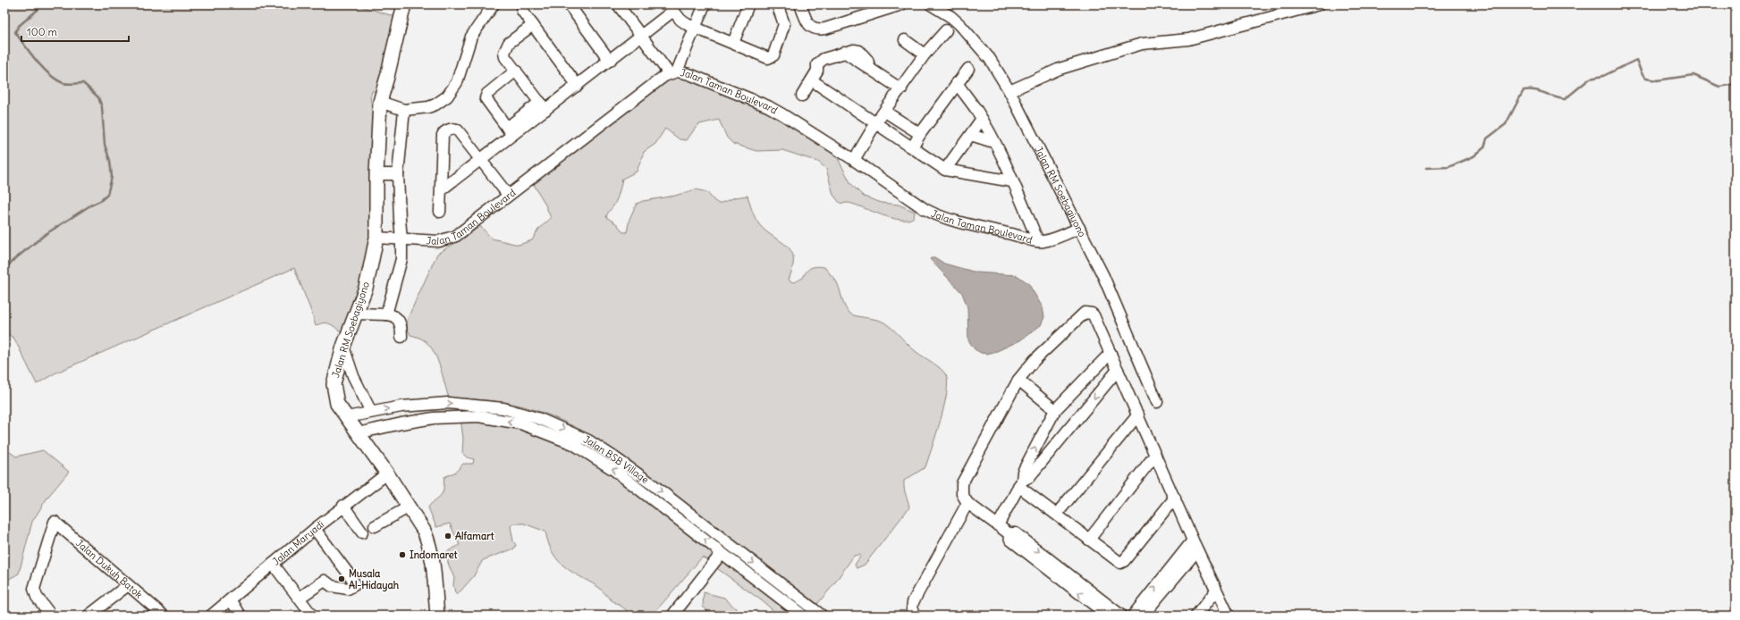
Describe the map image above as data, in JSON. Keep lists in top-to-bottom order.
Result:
{
  "streets": {
    "main road": ["Jalan RM Soebagiyono"],
    "street": [
      "Jalan Taman Boulevard",
      "Jalan BSB Village",
      "Jalan Maryadi",
      "Jalan Dukuh Batok"
    ]
  },
  "crossings": [
    ["Jalan Taman Boulevard", "Jalan RM Soebagiyono"],
    ["Jalan RM Soebagiyono", "Jalan BSB Village"],
    ["Jalan RM Soebagiyono", "Jalan Maryadi"]
  ],
  "places": ["Alfamart", "Indomaret", "Musala Al-Hidayah"],
  "scale_bar": "100 m"
}
